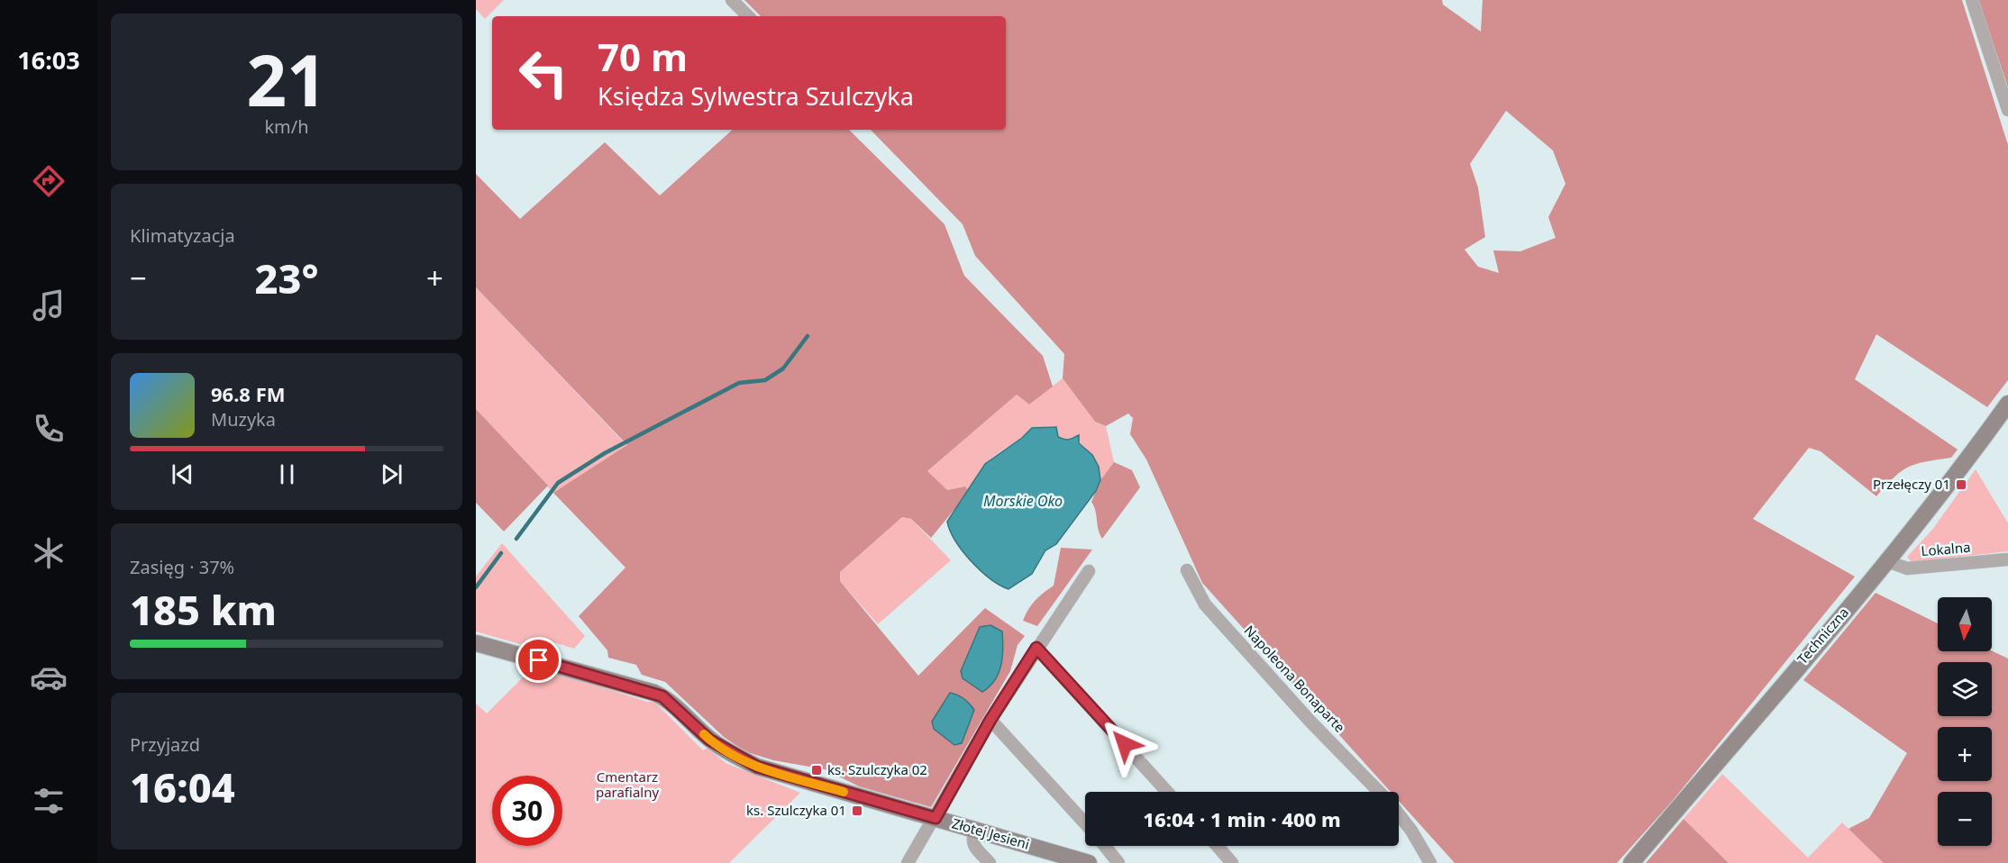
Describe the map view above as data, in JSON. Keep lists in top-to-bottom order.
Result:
{
  "streets": {
    "street": [
      "Lokalna",
      "Techniczna",
      "Napoleona Bonaparte",
      "Złotej Jesieni"
    ]
  },
  "crossings": [
    ["Lokalna", "Techniczna"]
  ],
  "water": ["Morskie Oko"],
  "parks": ["Cmentarz parafialny"],
  "places": {
    "transit": ["Przełęczy 01", "ks. Szulczyka 02", "ks. Szulczyka 01"]
  },
  "north": "bottom",
  "page": {
    "tabs": "16:03",
    "tile": [
      ["21", "km/h"],
      "Klimatyzacja",
      ["Zasięg · 37%", "185 km"],
      ["Przyjazd", "16:04"]
    ],
    "turn": ["70 m", "Księdza Sylwestra Szulczyka"],
    "heat": ["−", "23°", "+"],
    "song": ["96.8 FM", "Muzyka"],
    "map_buttons": ["+", "−"],
    "limit": "30",
    "trip": "16:04 · 1 min · 400 m"
  }
}
